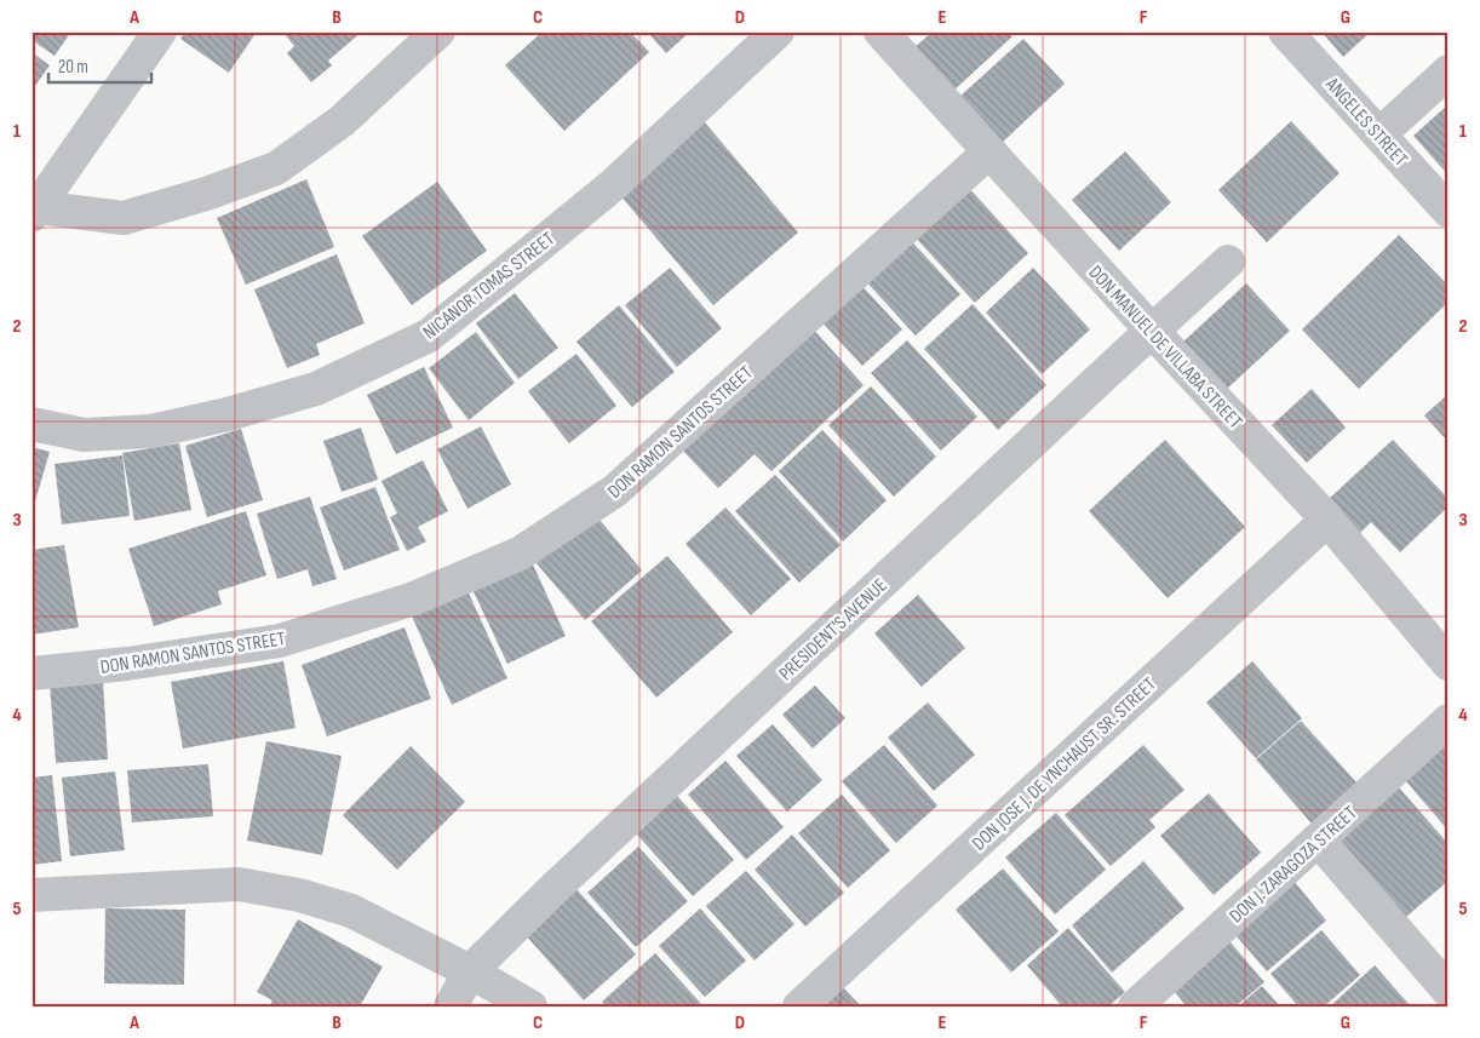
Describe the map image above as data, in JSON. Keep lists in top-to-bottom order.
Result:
{
  "streets": {
    "street": [
      "ANGELES STREET",
      "NICANOR TOMAS STREET",
      "DON MANUEL DE VILLABA STREET",
      "DON RAMON SANTOS STREET",
      "PRESIDENT'S AVENUE",
      "DON JOSE J. DE YNCHAUST SR. STREET",
      "DON J. ZARAGOZA STREET"
    ]
  },
  "crossings": [
    ["DON MANUEL DE VILLABA STREET", "DON RAMON SANTOS STREET"],
    ["DON MANUEL DE VILLABA STREET", "PRESIDENT'S AVENUE"],
    ["DON MANUEL DE VILLABA STREET", "DON JOSE J. DE YNCHAUST SR. STREET"]
  ],
  "scale_bar": "20 m",
  "grid": {
    "columns": [
      "A",
      "B",
      "C",
      "D",
      "E",
      "F",
      "G"
    ],
    "rows": [
      "1",
      "2",
      "3",
      "4",
      "5"
    ]
  }
}
